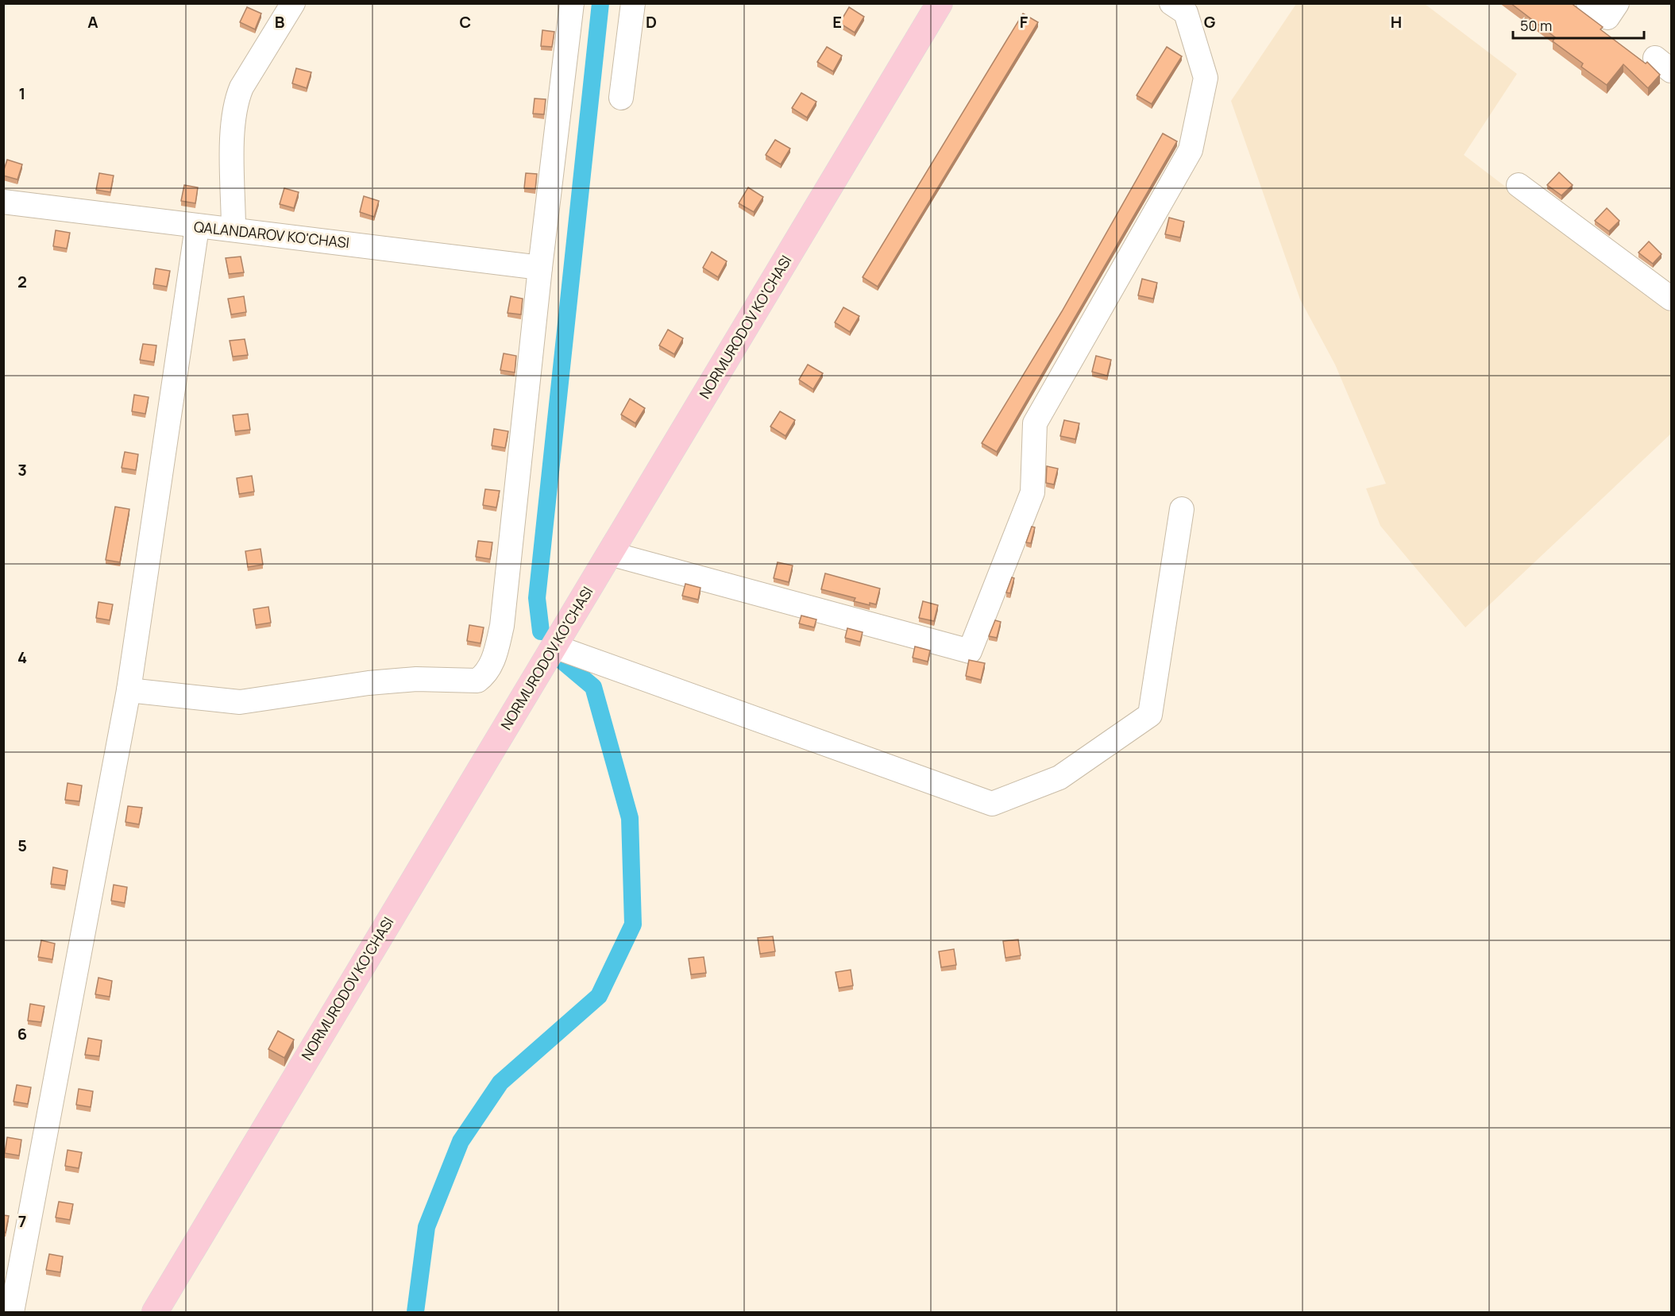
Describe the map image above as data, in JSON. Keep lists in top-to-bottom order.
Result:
{
  "streets": {
    "main road": ["NORMURODOV KO'CHASI"],
    "street": ["QALANDAROV KO'CHASI"]
  },
  "scale_bar": "50 m",
  "grid": {
    "columns": [
      "A",
      "B",
      "C",
      "D",
      "E",
      "F",
      "G",
      "H"
    ],
    "rows": [
      "1",
      "2",
      "3",
      "4",
      "5",
      "6",
      "7"
    ]
  }
}
